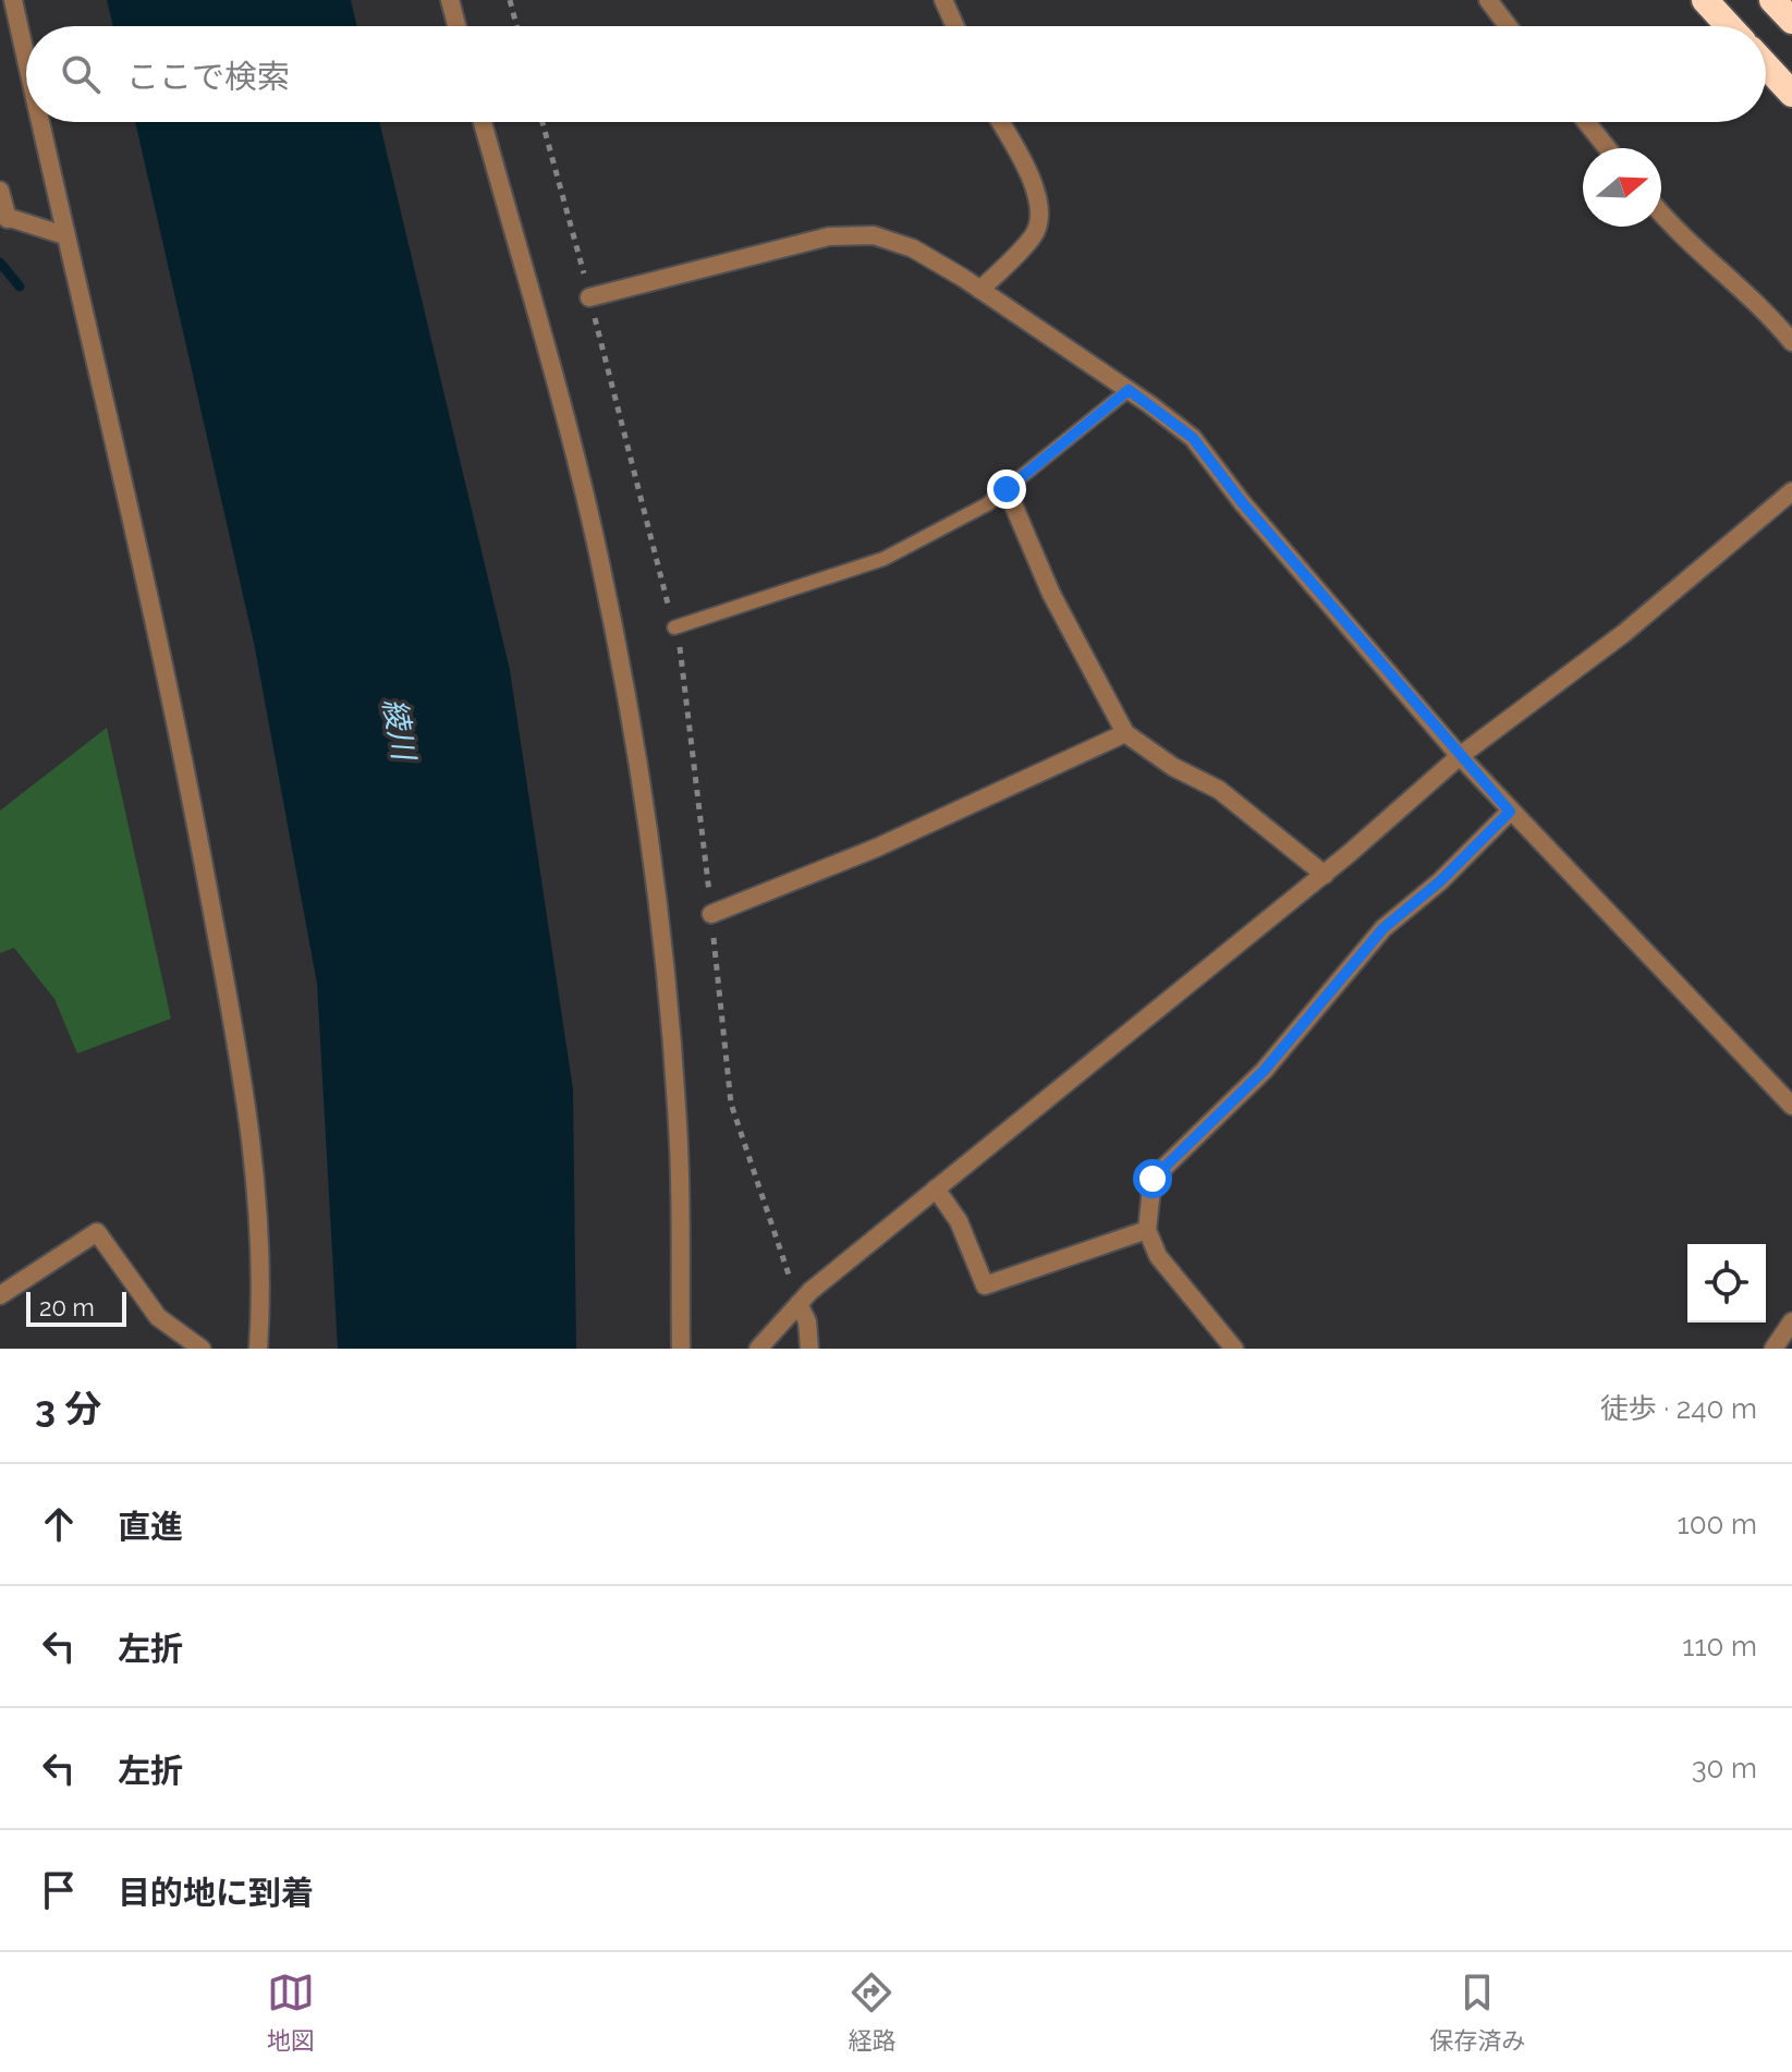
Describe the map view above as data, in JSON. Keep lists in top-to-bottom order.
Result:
{
  "water": ["綾川"],
  "scale_bar": "20 m",
  "north": "right",
  "page": {
    "search": "ここで検索",
    "scale": "20 m",
    "heading": ["3 分", "徒歩 · 240 m"],
    "list": [
      ["直進", "100 m"],
      ["左折", "110 m"],
      ["左折", "30 m"],
      "目的地に到着"
    ],
    "nav": ["地図", "経路", "保存済み"]
  }
}
